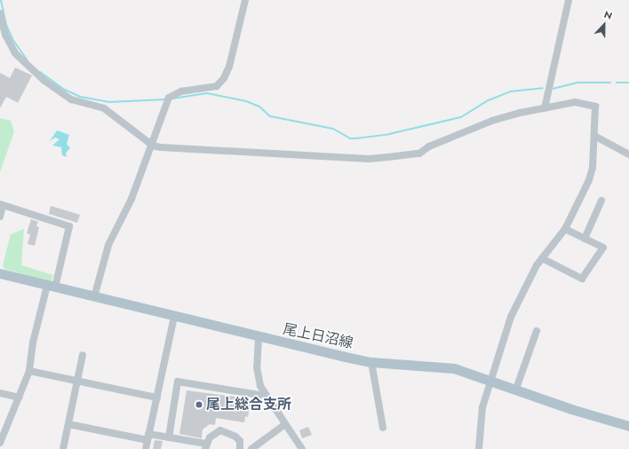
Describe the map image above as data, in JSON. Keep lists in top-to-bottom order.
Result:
{
  "streets": {
    "main road": ["尾上日沼線"]
  },
  "places": ["尾上総合支所"],
  "north": "top"
}
